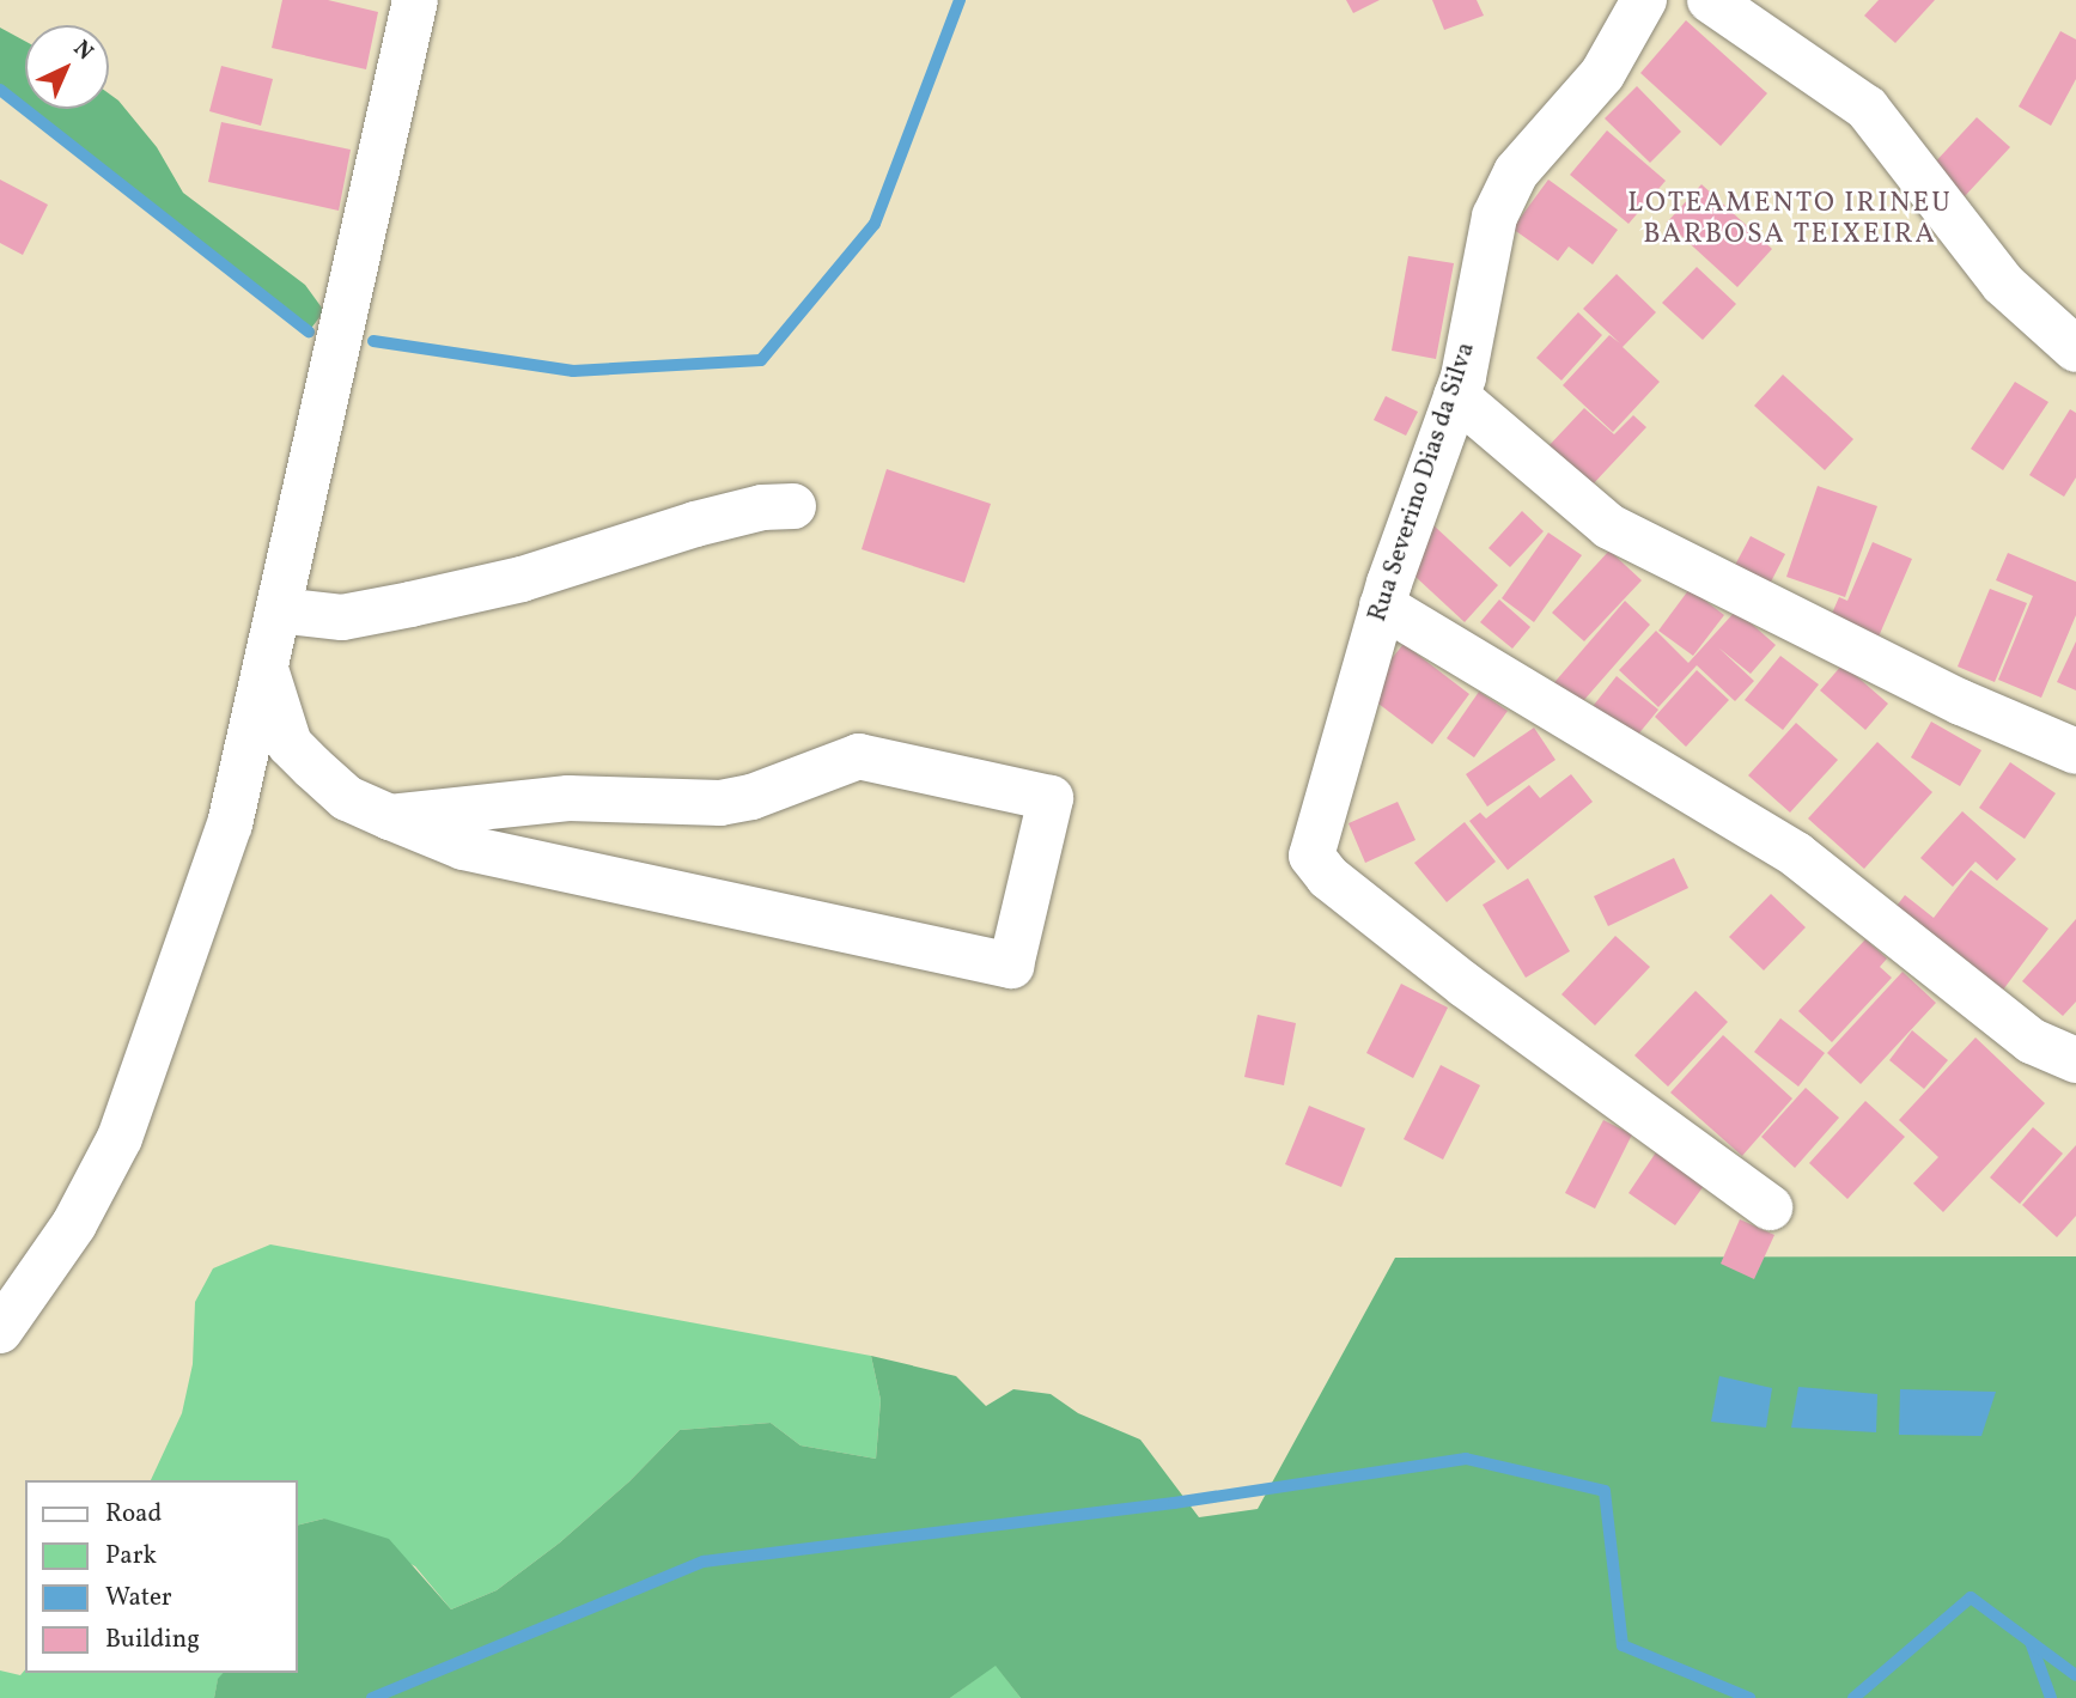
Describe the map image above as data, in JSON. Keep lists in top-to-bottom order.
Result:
{
  "streets": {
    "street": ["Rua Severino Dias da Silva"]
  },
  "districts": ["LOTEAMENTO IRINEU BARBOSA TEIXEIRA"],
  "legend": [
    "Road",
    "Park",
    "Water",
    "Building"
  ],
  "north": "top right"
}
